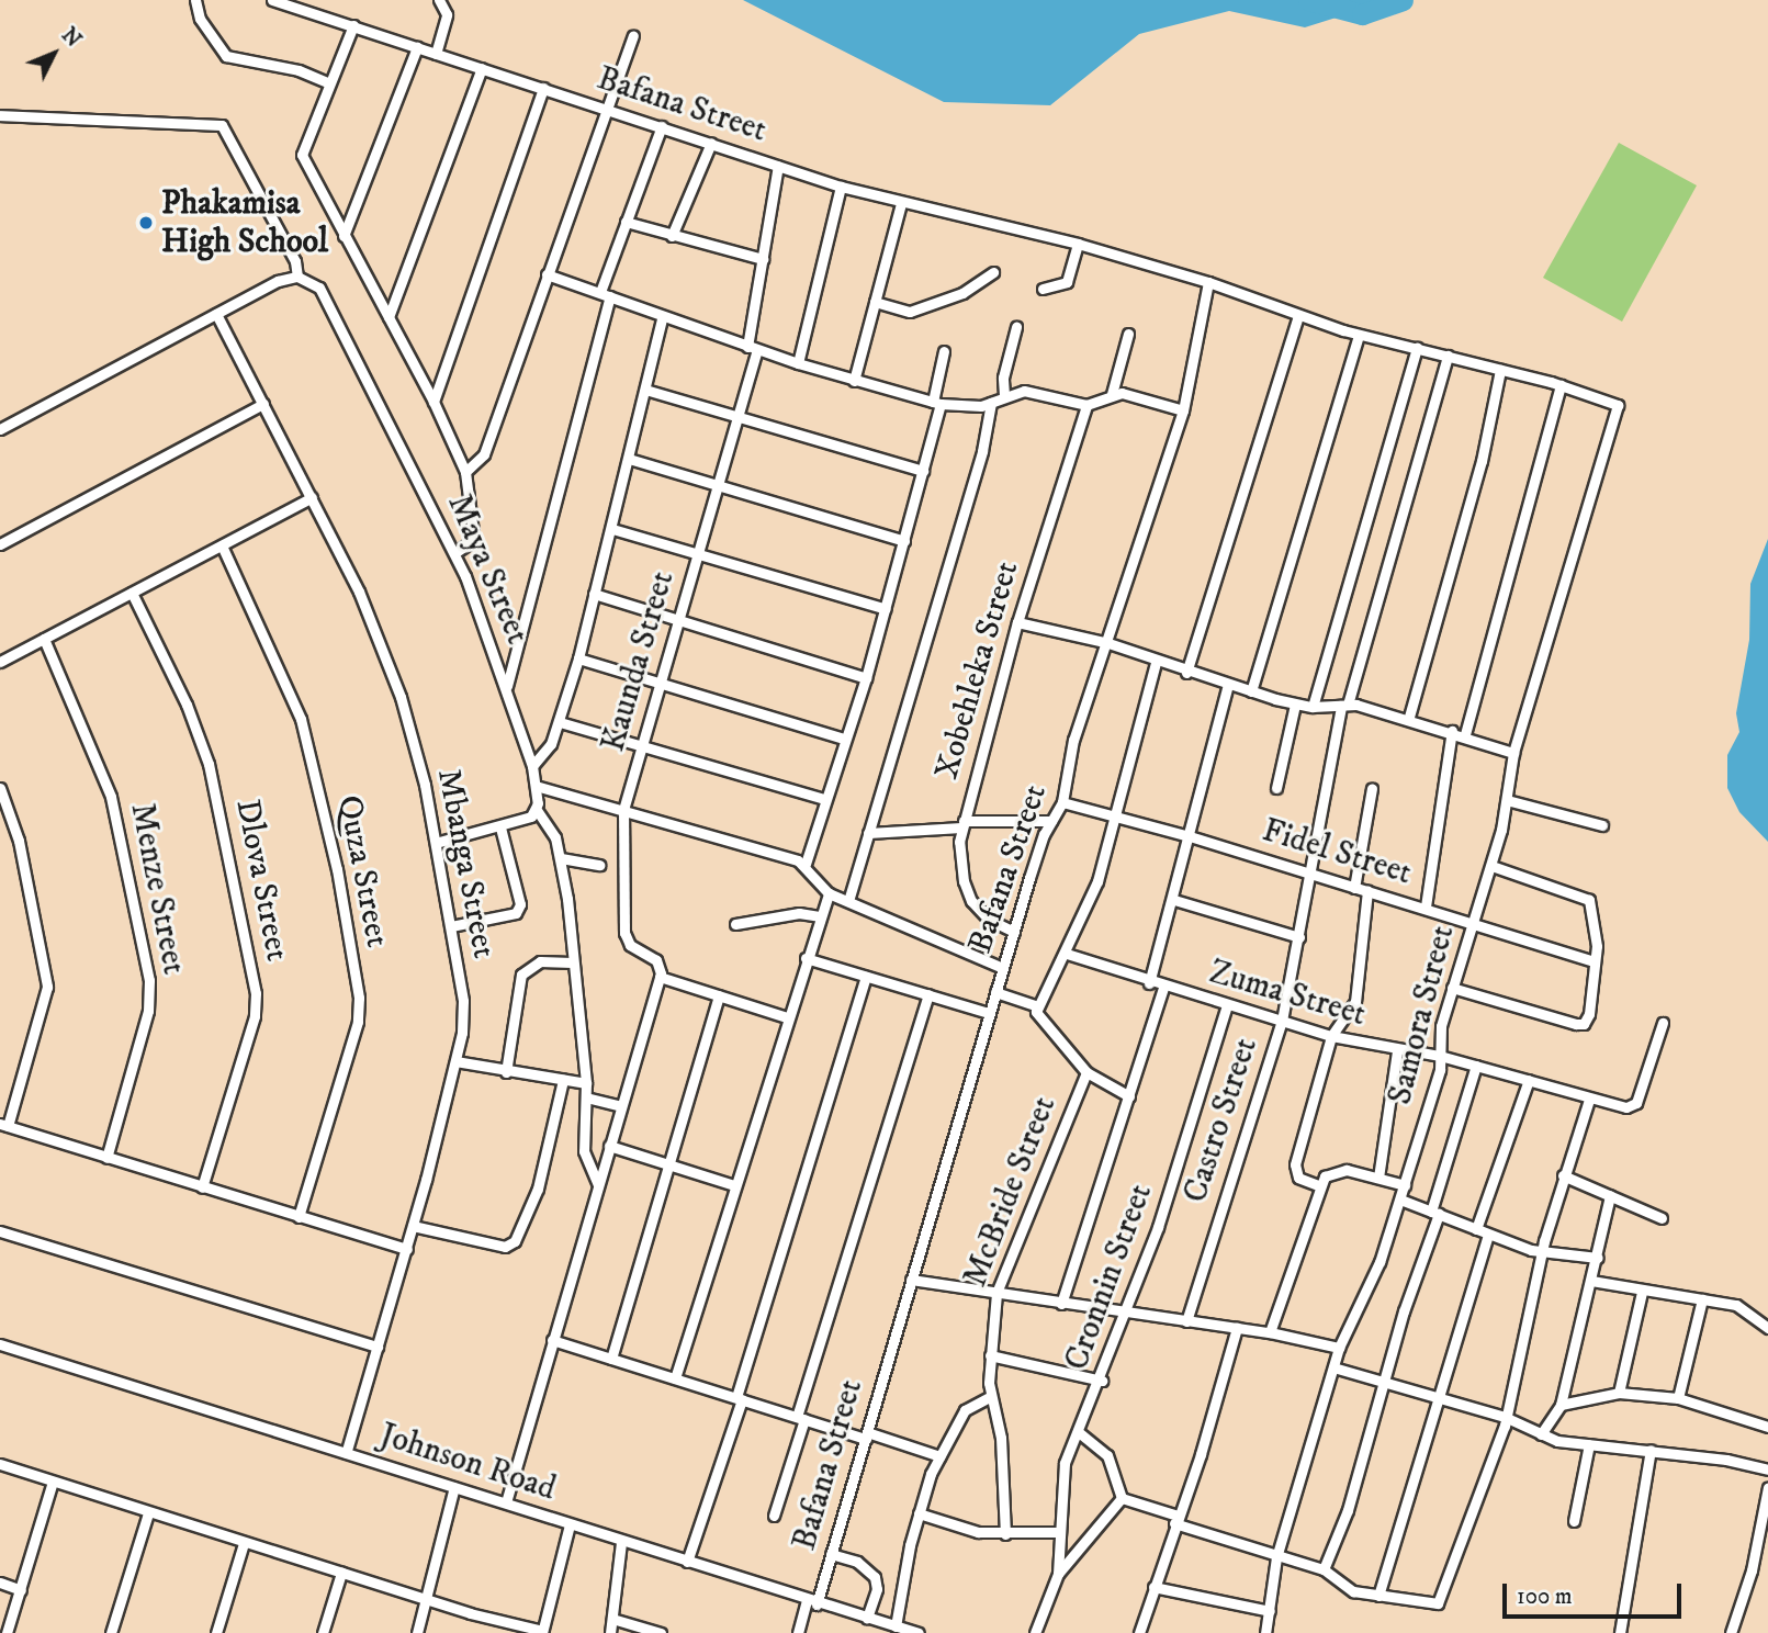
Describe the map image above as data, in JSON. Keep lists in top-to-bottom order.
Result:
{
  "streets": {
    "street": [
      "Bafana Street",
      "Maya Street",
      "Kaunda Street",
      "Xobehleka Street",
      "Fidel Street",
      "Mbanga Street",
      "Quza Street",
      "Dlova Street",
      "Menze Street",
      "Zuma Street",
      "Samora Street",
      "Castro Street",
      "McBride Street",
      "Cronnin Street",
      "Johnson Road"
    ]
  },
  "crossings": [
    ["Bafana Street", "Kaunda Street"],
    ["Bafana Street", "Xobehleka Street"],
    ["Bafana Street", "Fidel Street"],
    ["Bafana Street", "Johnson Road"],
    ["Fidel Street", "Samora Street"],
    ["Fidel Street", "Castro Street"],
    ["Mbanga Street", "Johnson Road"],
    ["Zuma Street", "Samora Street"],
    ["Zuma Street", "Castro Street"],
    ["Zuma Street", "Cronnin Street"]
  ],
  "places": ["Phakamisa High School"],
  "scale_bar": "100 m",
  "north": "top right"
}
